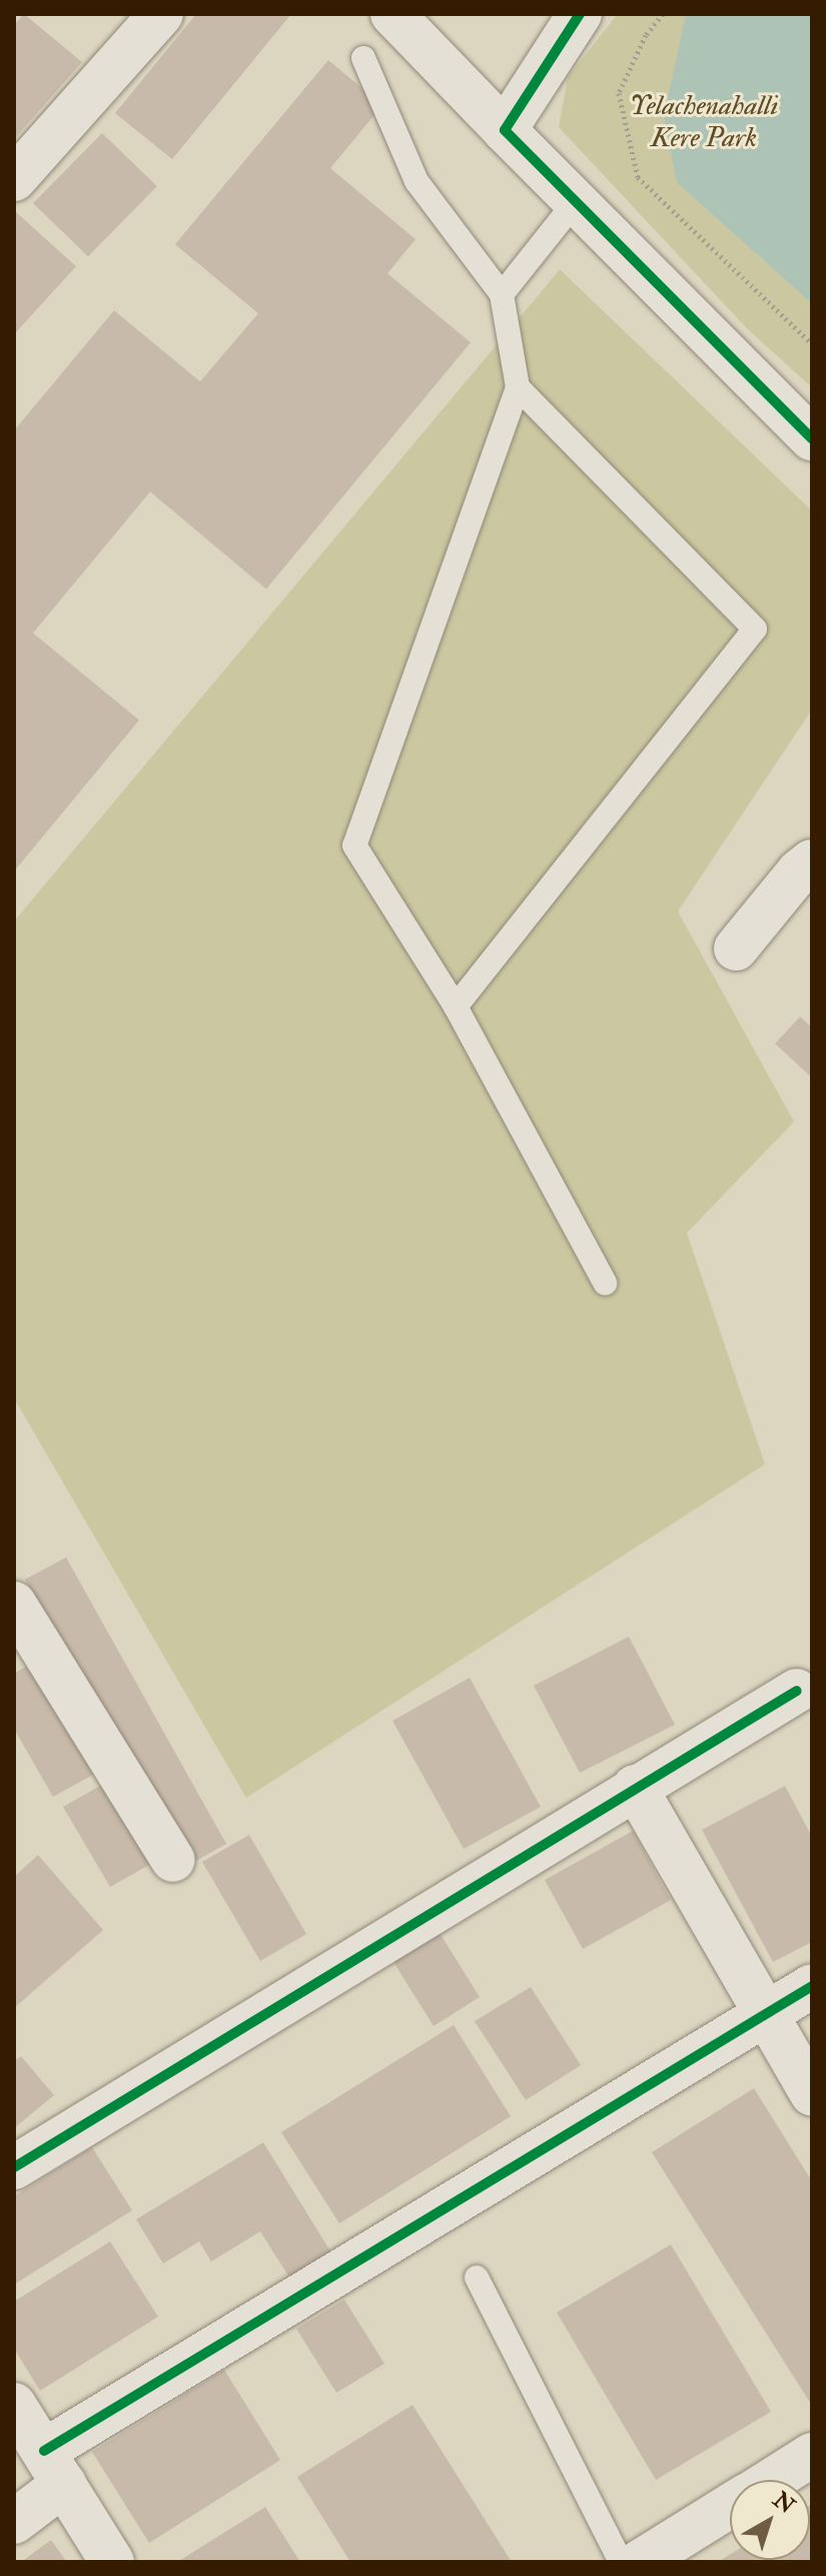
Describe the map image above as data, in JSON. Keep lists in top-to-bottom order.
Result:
{
  "parks": ["Yelachenahalli Kere Park"],
  "north": "top right"
}
